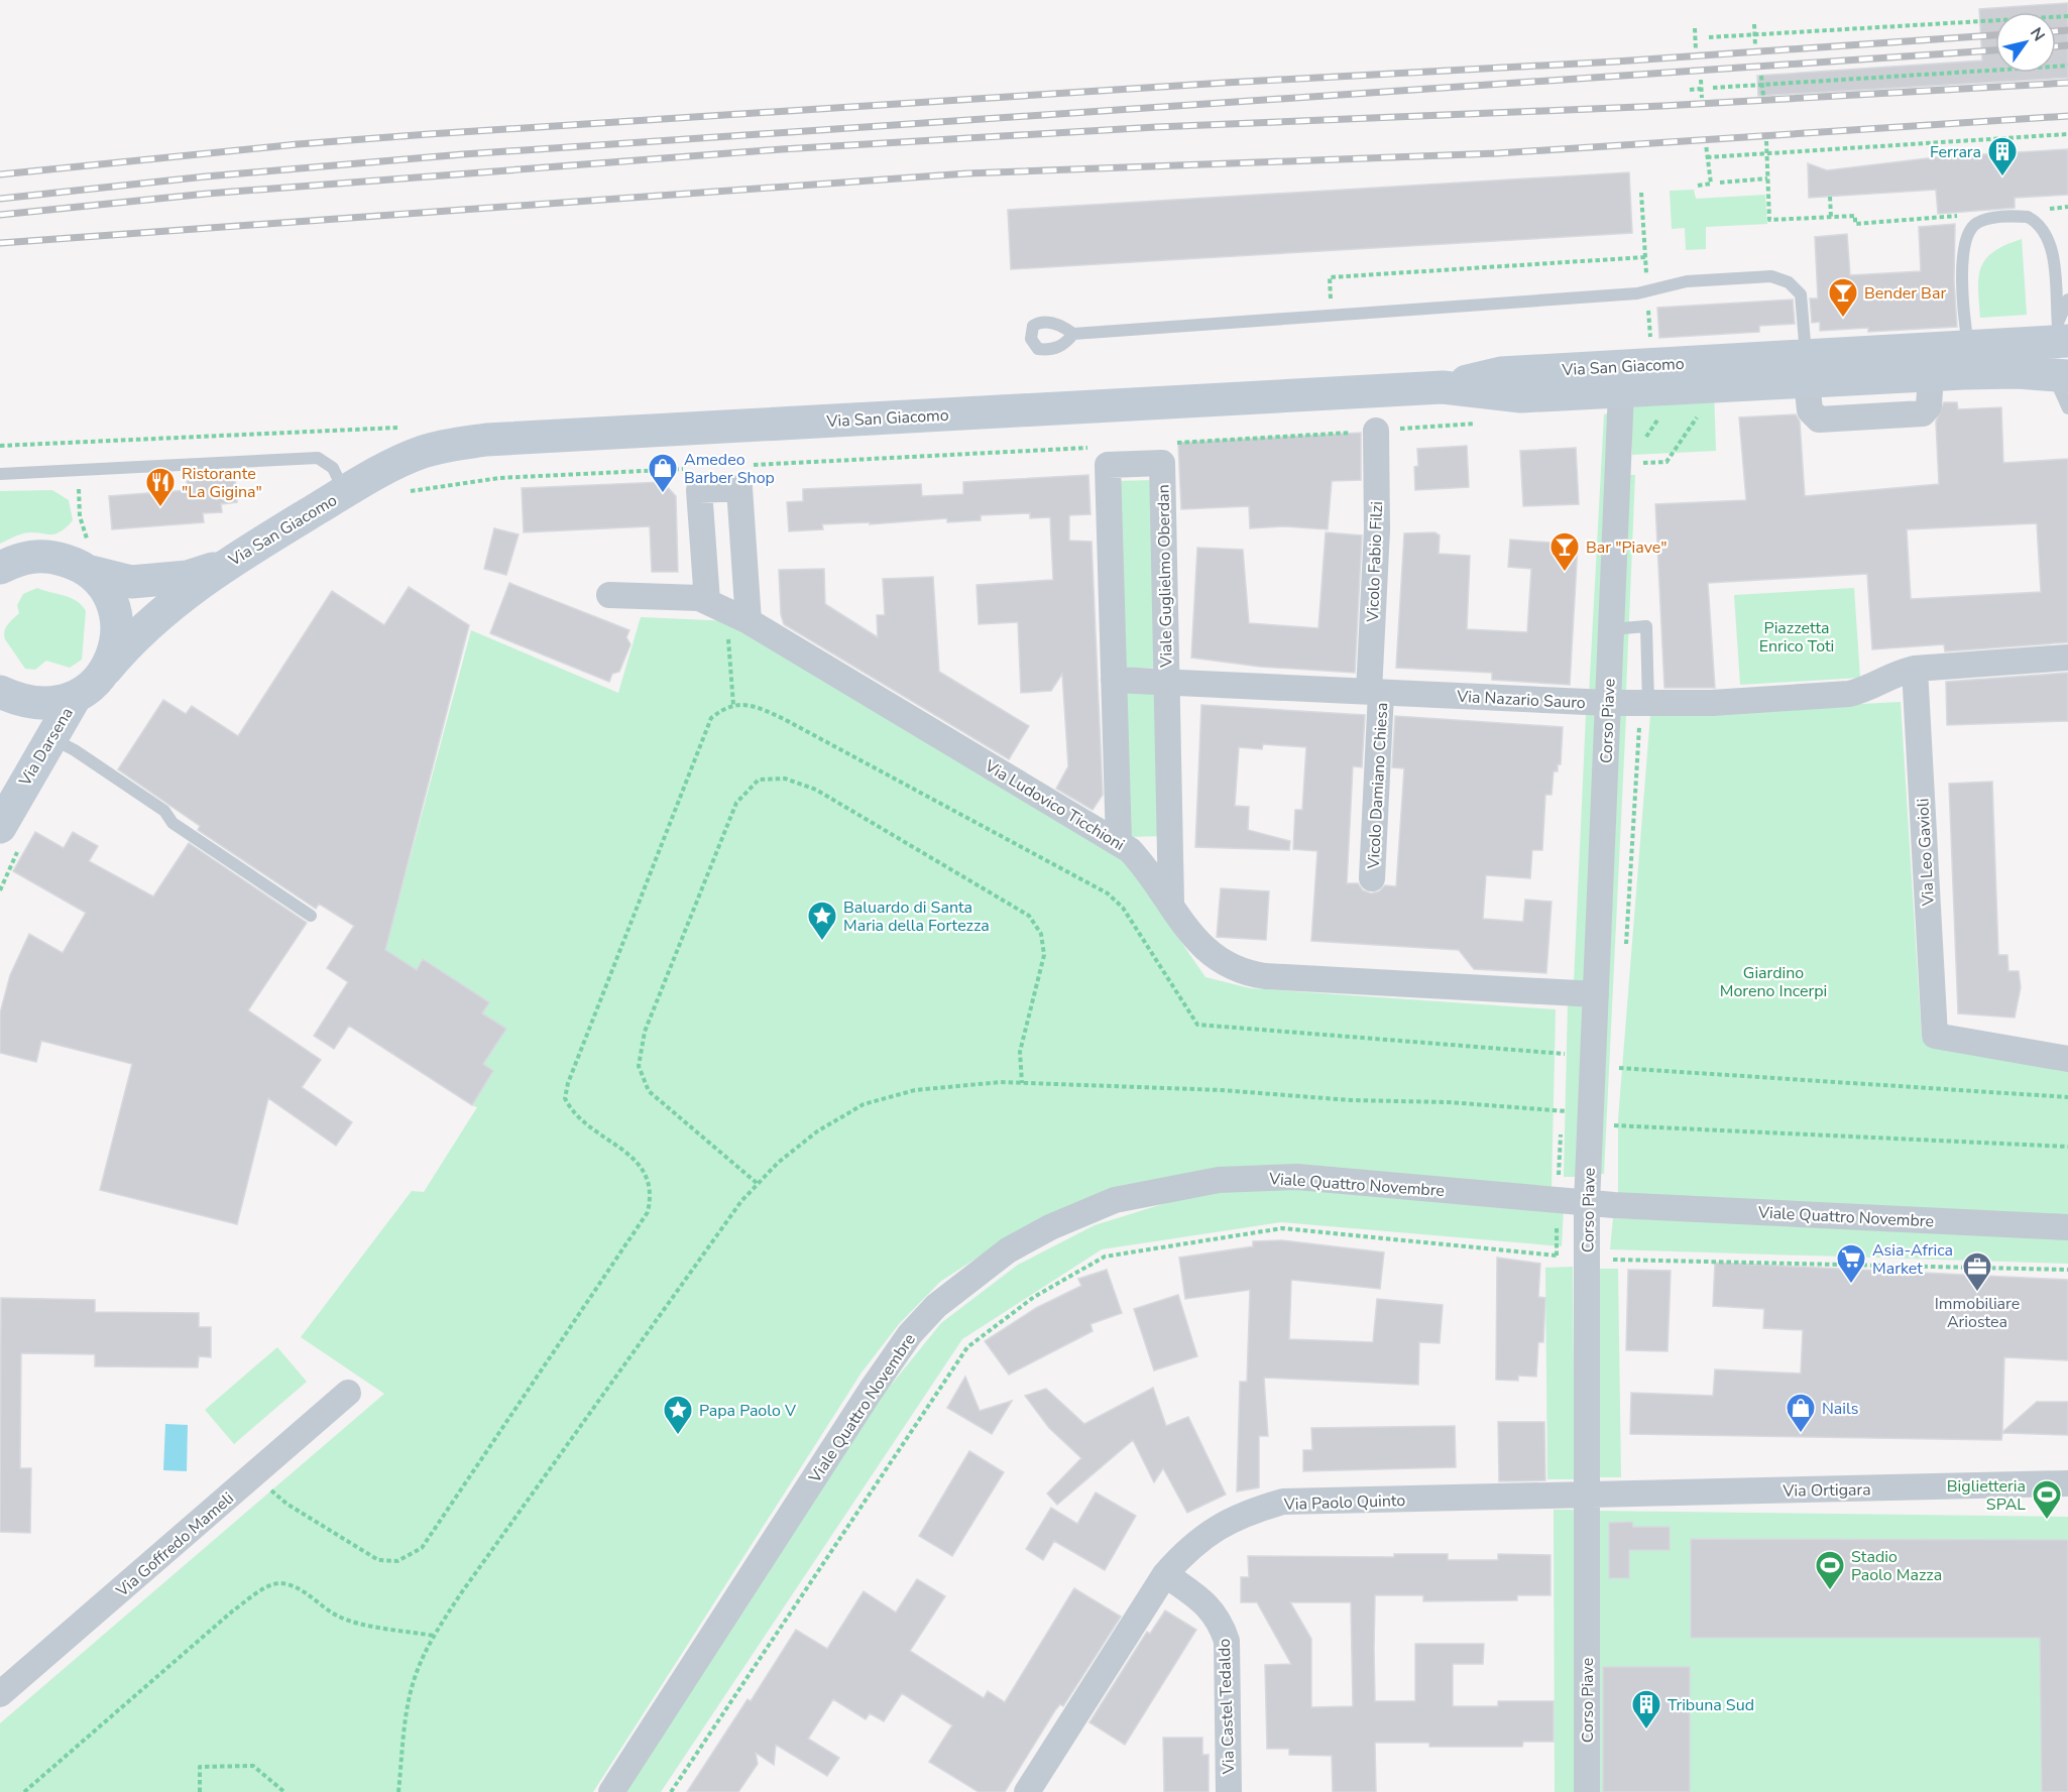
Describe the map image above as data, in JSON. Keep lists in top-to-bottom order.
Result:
{
  "streets": {
    "street": [
      "Via San Giacomo",
      "Vicolo Fabio Filzi",
      "Viale Guglielmo Oberdan",
      "Via Nazario Sauro",
      "Corso Piave",
      "Via Darsena",
      "Vicolo Damiano Chiesa",
      "Via Ludovico Ticchioni",
      "Via Leo Gavioli",
      "Viale Quattro Novembre",
      "Via Ortigara",
      "Via Paolo Quinto",
      "Via Goffredo Mameli",
      "Via Castel Tedaldo"
    ]
  },
  "crossings": [
    ["Via San Giacomo", "Corso Piave"],
    ["Via San Giacomo", "Via Darsena"],
    ["Vicolo Fabio Filzi", "Via Nazario Sauro"],
    ["Vicolo Fabio Filzi", "Vicolo Damiano Chiesa"],
    ["Viale Guglielmo Oberdan", "Via Nazario Sauro"],
    ["Viale Guglielmo Oberdan", "Via Ludovico Ticchioni"],
    ["Via Nazario Sauro", "Corso Piave"],
    ["Via Nazario Sauro", "Vicolo Damiano Chiesa"],
    ["Via Nazario Sauro", "Via Leo Gavioli"],
    ["Corso Piave", "Via Ludovico Ticchioni"],
    ["Corso Piave", "Viale Quattro Novembre"],
    ["Corso Piave", "Via Ortigara"],
    ["Corso Piave", "Via Paolo Quinto"],
    ["Via Ortigara", "Via Paolo Quinto"],
    ["Via Paolo Quinto", "Via Castel Tedaldo"]
  ],
  "parks": ["Piazzetta Enrico Toti", "Giardino Moreno Incerpi"],
  "places": {
    "building": ["Ferrara", "Tribuna Sud"],
    "bar": ["Bender Bar", "Bar \"Piave\""],
    "shop": ["Amedeo Barber Shop", "Nails"],
    "restaurant": ["Ristorante \"La Gigina\""],
    "place": ["Baluardo di Santa Maria della Fortezza", "Papa Paolo V"],
    "supermarket": ["Asia-Africa Market"],
    "office": ["Immobiliare Ariostea"],
    "sports": ["Biglietteria SPAL", "Stadio Paolo Mazza"]
  },
  "north": "top right"
}
